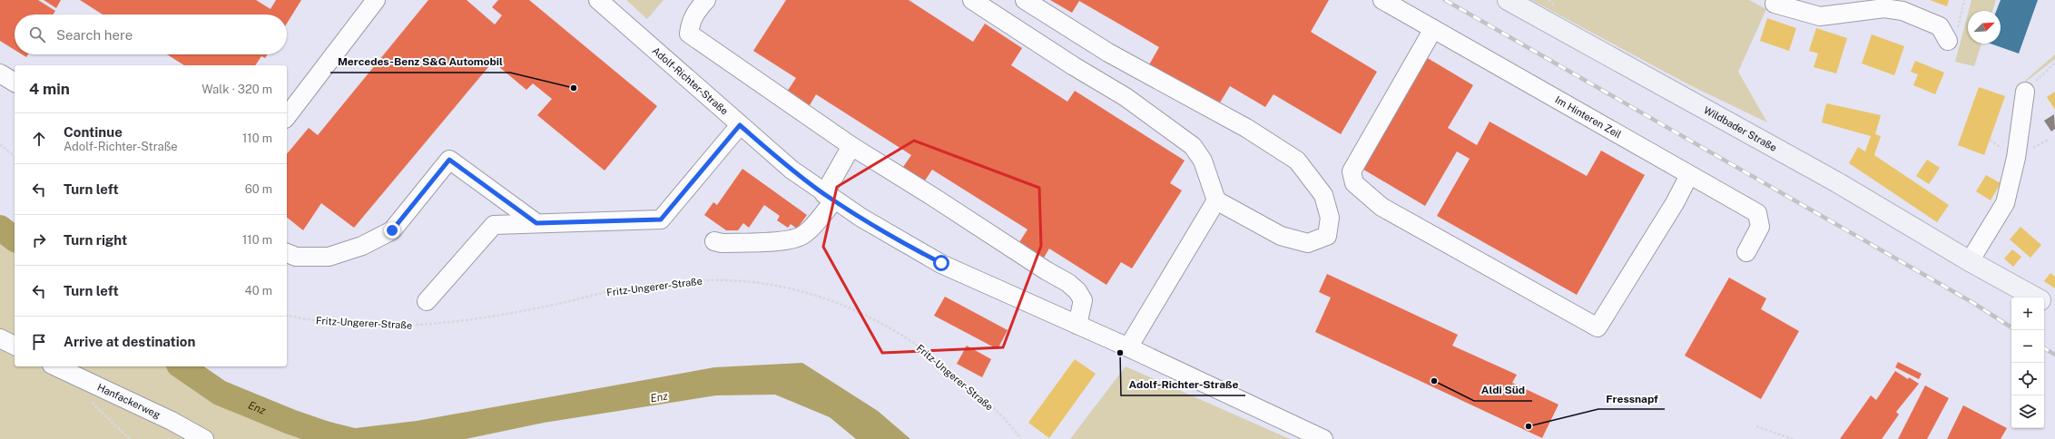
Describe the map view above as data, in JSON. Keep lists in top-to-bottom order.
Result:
{
  "streets": {
    "main road": ["Wildbader Straße"],
    "street": ["Adolf-Richter-Straße", "Im Hinteren Zeil", "Hanfackerweg"],
    "path": ["Fritz-Ungerer-Straße"]
  },
  "water": ["Enz"],
  "places": [
    "Mercedes-Benz S&G Automobil",
    "Adolf-Richter-Straße",
    "Aldi Süd",
    "Fressnapf"
  ],
  "north": "top right",
  "page": {
    "search": "Search here",
    "heading": ["4 min", "Walk · 320 m"],
    "list": [
      ["Continue", "Adolf-Richter-Straße", "110 m"],
      ["Turn left", "60 m"],
      ["Turn right", "110 m"],
      ["Turn left", "40 m"],
      "Arrive at destination"
    ],
    "map_buttons": ["+", "−"]
  }
}
